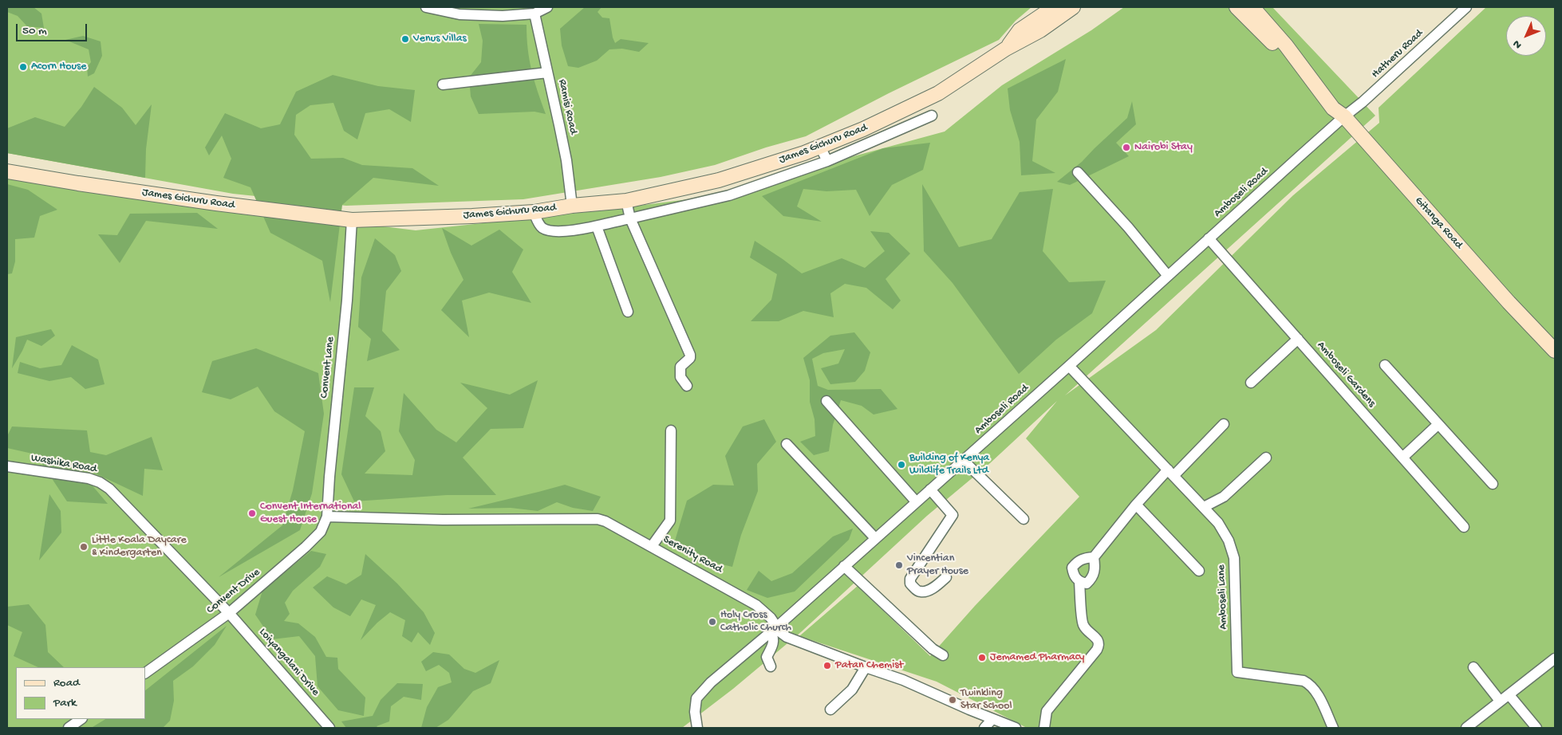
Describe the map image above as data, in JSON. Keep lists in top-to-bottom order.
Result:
{
  "streets": {
    "main road": ["James Gichuru Road", "Gitanga Road"],
    "street": [
      "Hatheru Road",
      "Ramisi Road",
      "Amboseli Road",
      "Convent Lane",
      "Amboseli Gardens",
      "Washika Road",
      "Serenity Road",
      "Convent Drive",
      "Amboseli Lane",
      "Loiyangalani Drive"
    ]
  },
  "crossings": [
    ["Hatheru Road", "Amboseli Road"],
    ["Hatheru Road", "Gitanga Road"],
    ["Ramisi Road", "James Gichuru Road"],
    ["James Gichuru Road", "Convent Lane"],
    ["Amboseli Road", "Gitanga Road"],
    ["Amboseli Road", "Amboseli Gardens"],
    ["Amboseli Road", "Serenity Road"],
    ["Amboseli Road", "Amboseli Lane"],
    ["Convent Lane", "Serenity Road"],
    ["Convent Lane", "Convent Drive"],
    ["Washika Road", "Convent Drive"],
    ["Washika Road", "Loiyangalani Drive"],
    ["Serenity Road", "Convent Drive"],
    ["Convent Drive", "Loiyangalani Drive"]
  ],
  "places": [
    "Venus Villas",
    "Acorn House",
    "Nairobi Stay",
    "Building of Kenya Wildlife Trails Ltd",
    "Convent International Guest House",
    "Little Koala Daycare & Kindergarten",
    "Vincentian Prayer House",
    "Holy Cross Catholic Church",
    "Jemamed Pharmacy",
    "Patan Chemist",
    "Twinkling Star School"
  ],
  "legend": ["Road", "Park"],
  "scale_bar": "50 m",
  "north": "bottom left"
}
